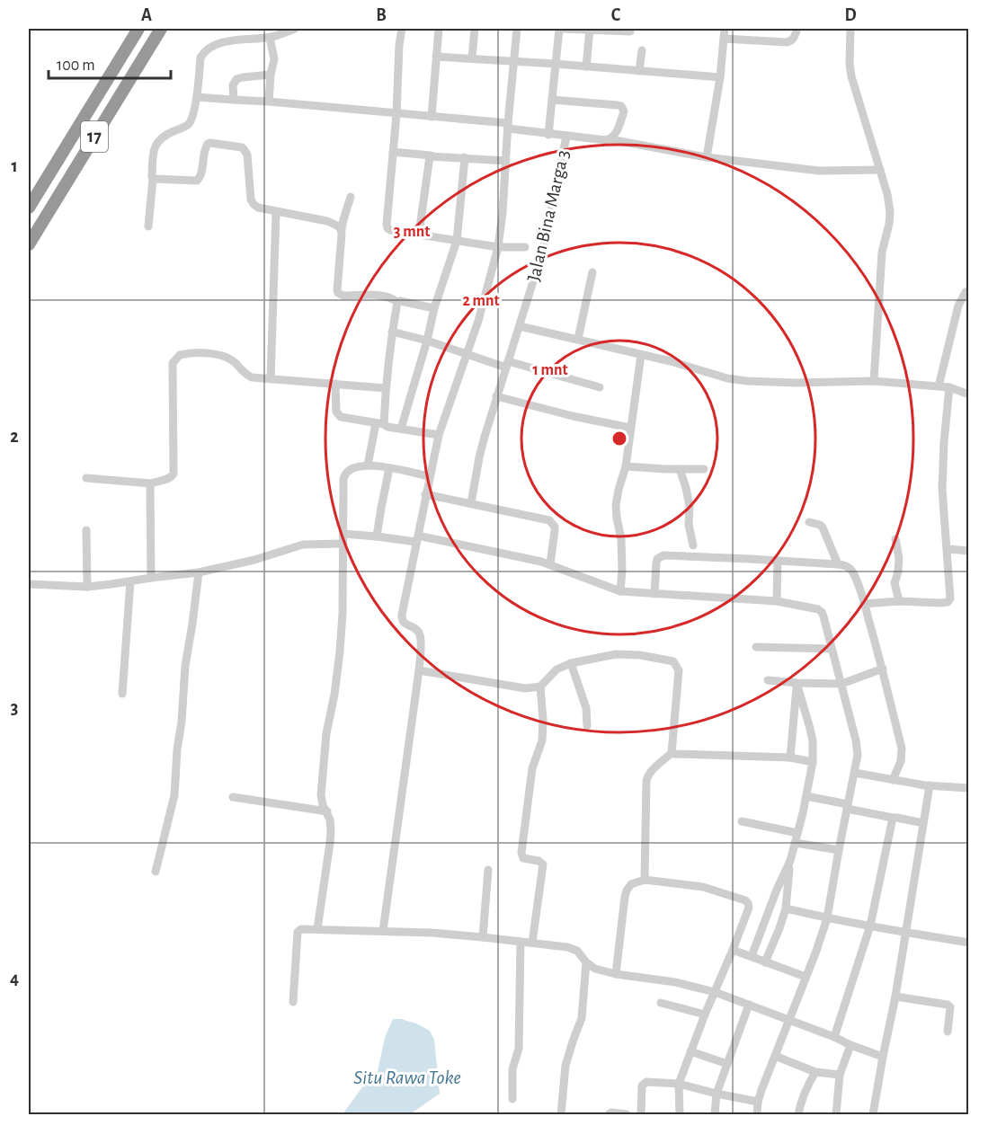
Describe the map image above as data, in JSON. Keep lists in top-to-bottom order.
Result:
{
  "streets": {
    "highway": ["17"],
    "street": ["Jalan Bina Marga 3"]
  },
  "water": ["Situ Rawa Toke"],
  "scale_bar": "100 m",
  "grid": {
    "columns": [
      "A",
      "B",
      "C",
      "D"
    ],
    "rows": [
      "1",
      "2",
      "3",
      "4"
    ]
  },
  "rings": ["3 mnt", "2 mnt", "1 mnt"]
}
